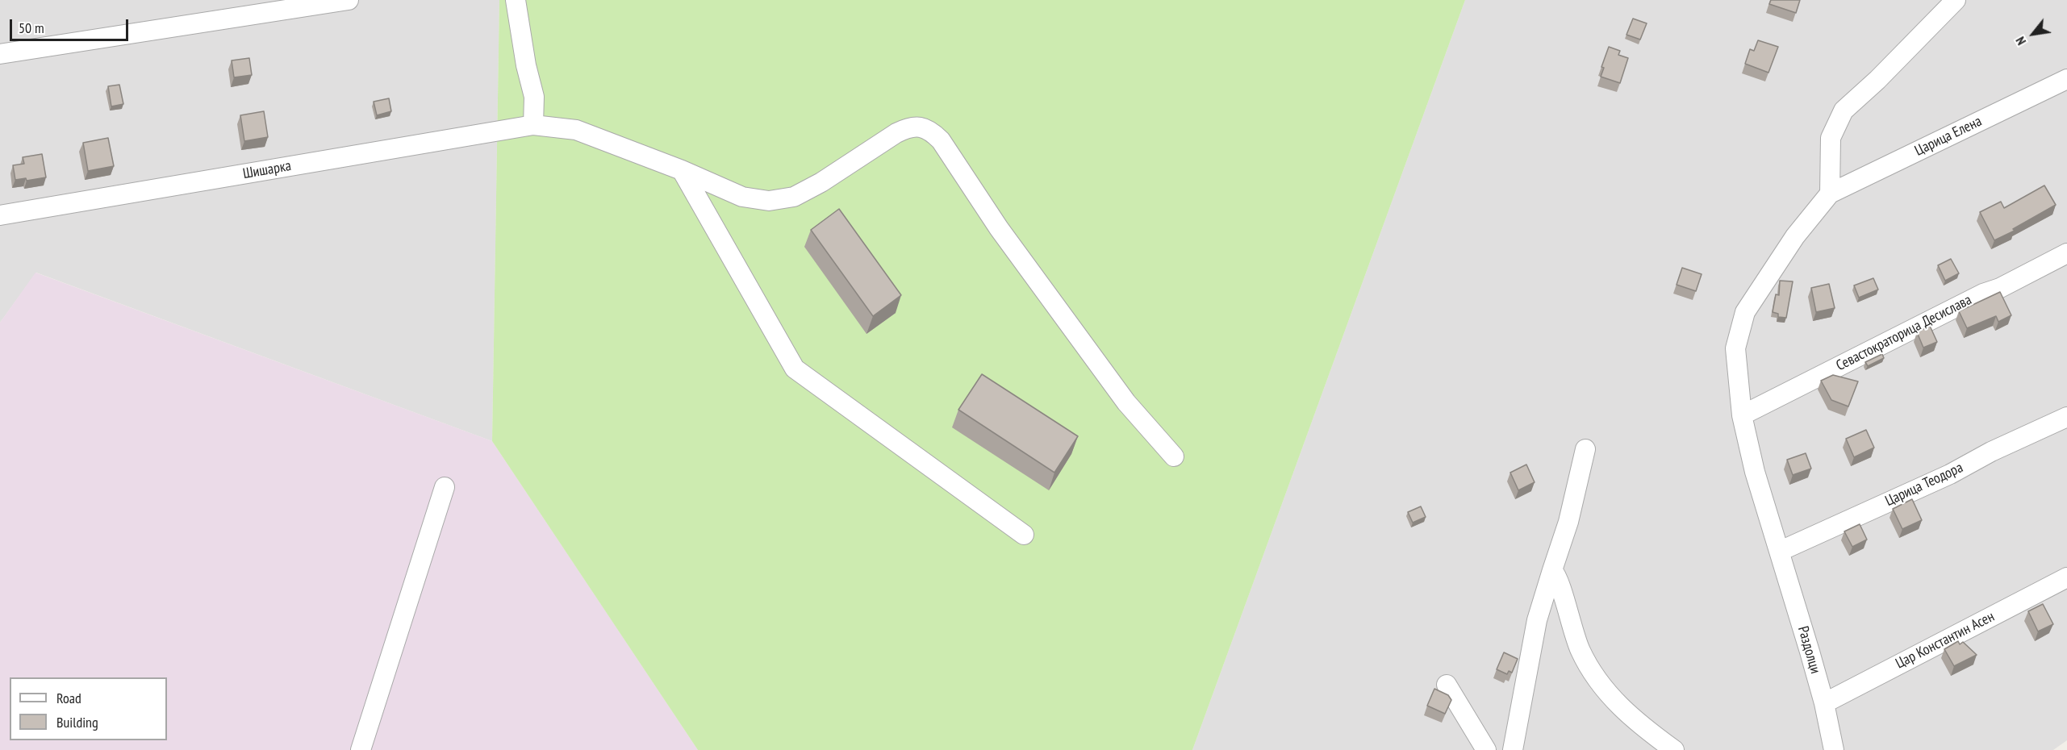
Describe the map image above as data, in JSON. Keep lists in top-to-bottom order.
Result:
{
  "streets": {
    "street": [
      "Царица Елена",
      "Шишарка",
      "Севастократорица Десислава",
      "Царица Теодора",
      "Цар Константин Асен",
      "Раздолци"
    ]
  },
  "crossings": [
    ["Царица Елена", "Раздолци"],
    ["Севастократорица Десислава", "Раздолци"],
    ["Царица Теодора", "Раздолци"],
    ["Цар Константин Асен", "Раздолци"]
  ],
  "legend": ["Road", "Building"],
  "scale_bar": "50 m",
  "north": "bottom left"
}
